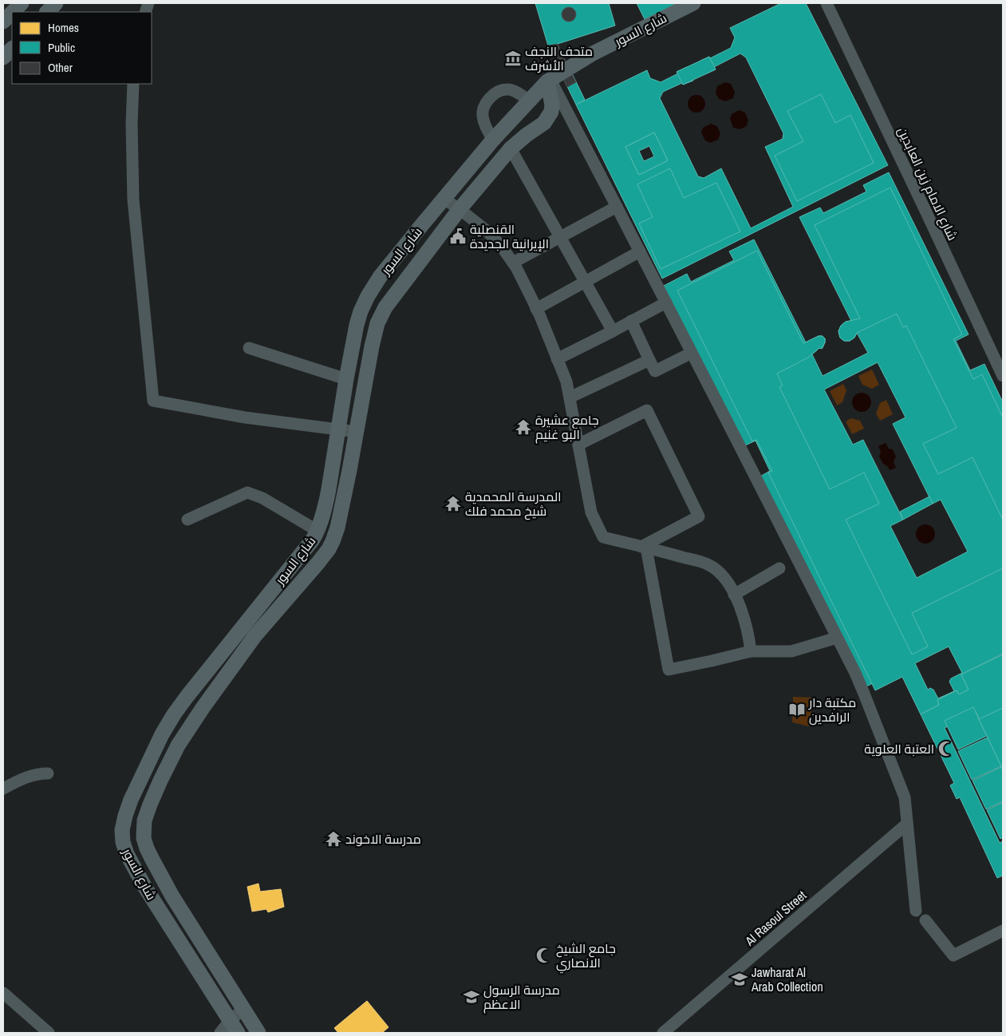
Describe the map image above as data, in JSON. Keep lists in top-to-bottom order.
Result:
{
  "streets": {
    "main road": ["شارع السور"],
    "street": ["شارع الامام زين العابدين", "Al Rasoul Street"]
  },
  "places": {
    "museum": ["متحف النجف الأشرف"],
    "public building": ["القنصلية الإيرانية الجديدة"],
    "temple": ["جامع عشيرة البو غنيم", "المدرسة المحمدية شيخ محمد فلك", "مدرسة الاخوند"],
    "library": ["مكتبة دار الرافدين"],
    "mosque": ["العتبة العلوية", "جامع الشيخ الانصاري"],
    "school or university": ["Jawharat Al Arab Collection", "مدرسة الرسول الاعظم"]
  },
  "legend": ["Homes", "Public", "Other"]
}
